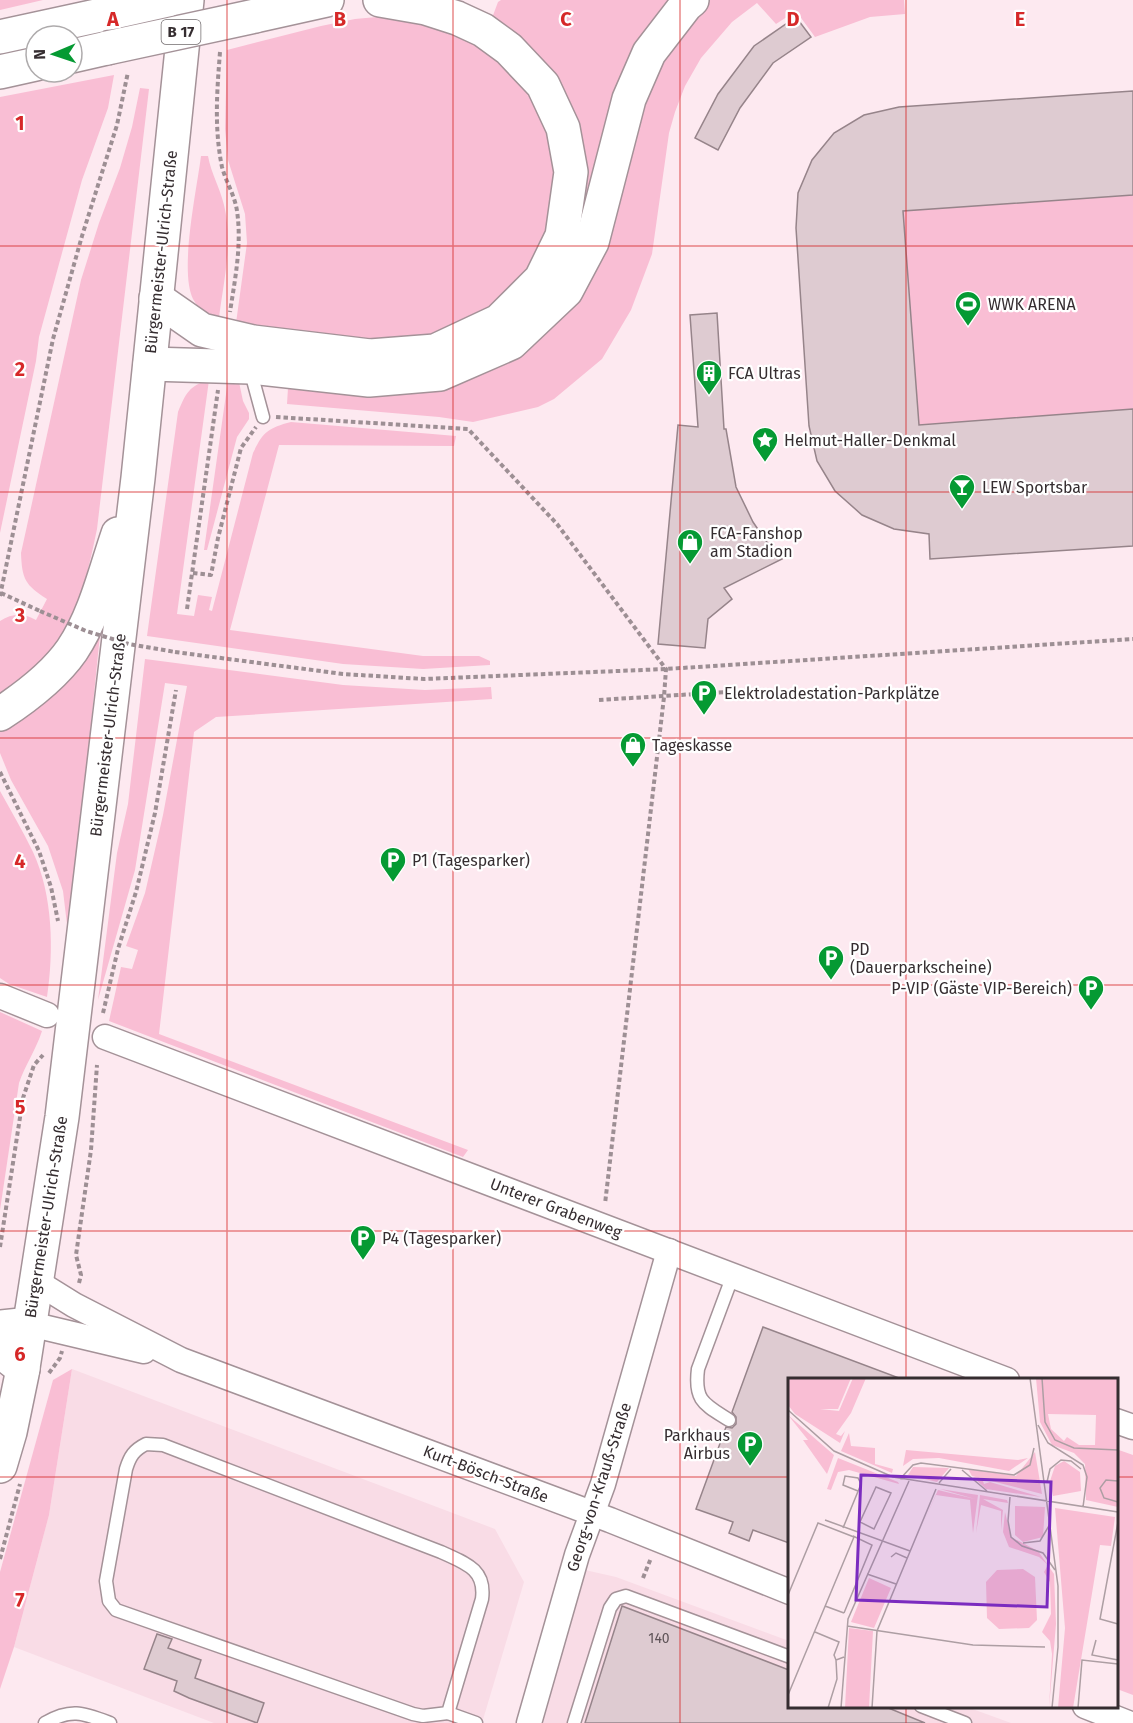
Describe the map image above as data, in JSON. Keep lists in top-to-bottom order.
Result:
{
  "streets": {
    "main road": ["B 17", "Bürgermeister-Ulrich-Straße"],
    "street": ["Unterer Grabenweg", "Kurt-Bösch-Straße", "Georg-von-Krauß-Straße"]
  },
  "crossings": [
    ["Bürgermeister-Ulrich-Straße", "Kurt-Bösch-Straße"],
    ["Unterer Grabenweg", "Georg-von-Krauß-Straße"],
    ["Kurt-Bösch-Straße", "Georg-von-Krauß-Straße"]
  ],
  "places": {
    "sports": ["WWK ARENA"],
    "building": ["FCA Ultras"],
    "place": ["Helmut-Haller-Denkmal"],
    "bar": ["LEW Sportsbar"],
    "shop": ["FCA-Fanshop am Stadion", "Tageskasse"],
    "parking": [
      "Elektroladestation-Parkplätze",
      "P1 (Tagesparker)",
      "PD (Dauerparkscheine)",
      "P-VIP (Gäste VIP-Bereich)",
      "P4 (Tagesparker)",
      "Parkhaus Airbus"
    ]
  },
  "house_numbers": ["140"],
  "north": "left",
  "grid": {
    "columns": [
      "A",
      "B",
      "C",
      "D",
      "E"
    ],
    "rows": [
      "1",
      "2",
      "3",
      "4",
      "5",
      "6",
      "7"
    ]
  }
}
